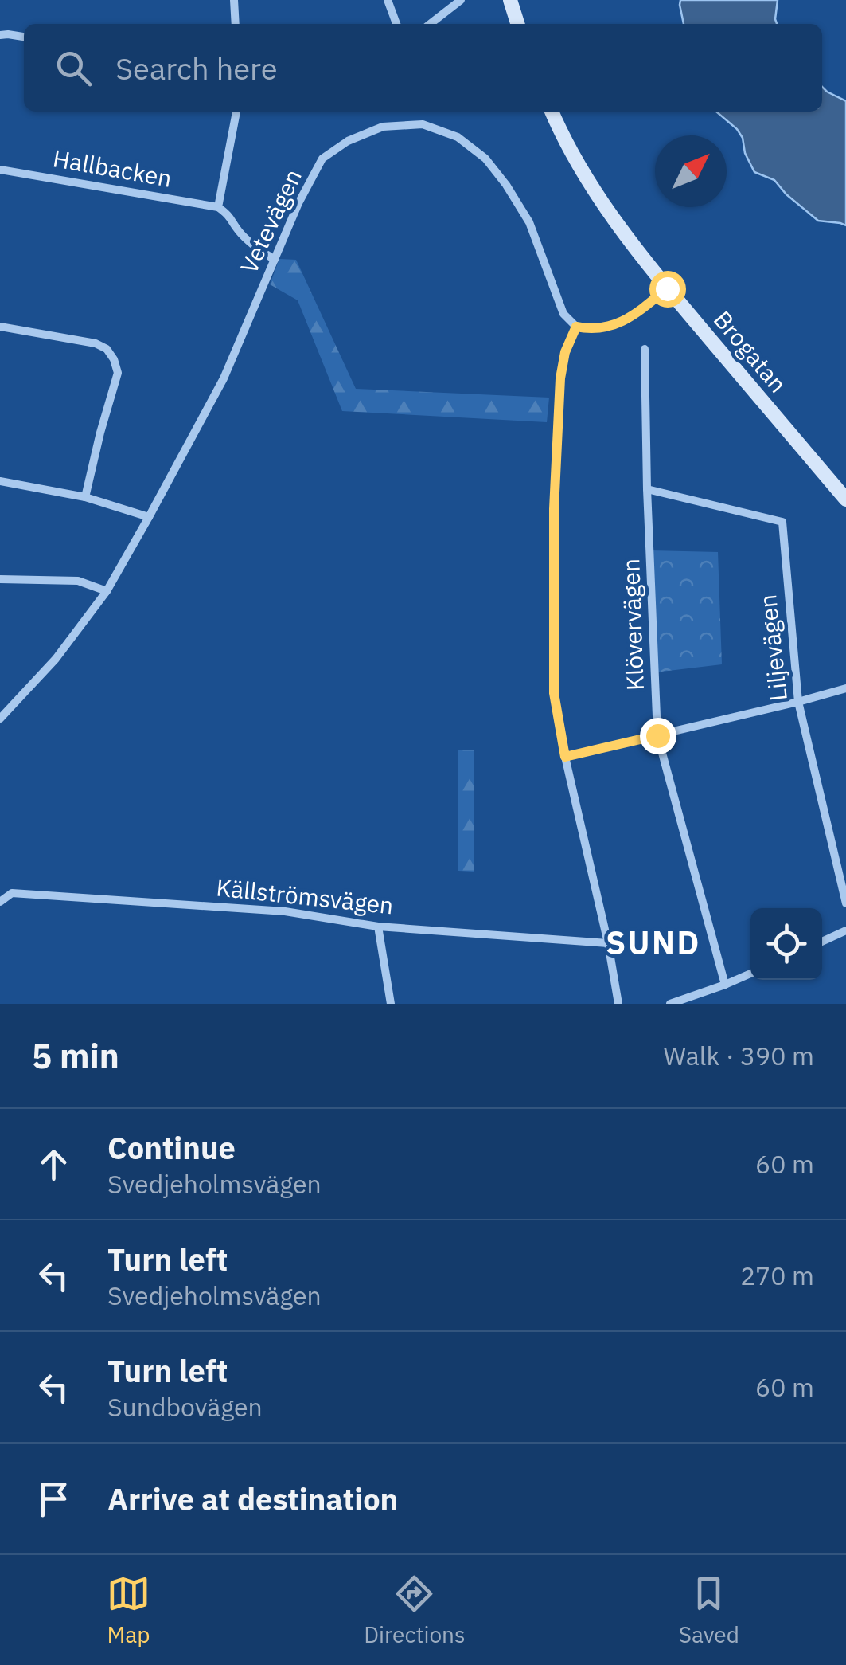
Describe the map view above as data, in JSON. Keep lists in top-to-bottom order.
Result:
{
  "streets": {
    "main road": ["Brogatan"],
    "street": [
      "Hallbacken",
      "Vetevägen",
      "Klövervägen",
      "Liljevägen",
      "Källströmsvägen"
    ]
  },
  "crossings": [
    ["Klövervägen", "Liljevägen"]
  ],
  "districts": ["SUND"],
  "north": "top right",
  "page": {
    "search": "Search here",
    "heading": ["5 min", "Walk · 390 m"],
    "list": [
      ["Continue", "Svedjeholmsvägen", "60 m"],
      ["Turn left", "Svedjeholmsvägen", "270 m"],
      ["Turn left", "Sundbovägen", "60 m"],
      "Arrive at destination"
    ],
    "nav": ["Map", "Directions", "Saved"]
  }
}
